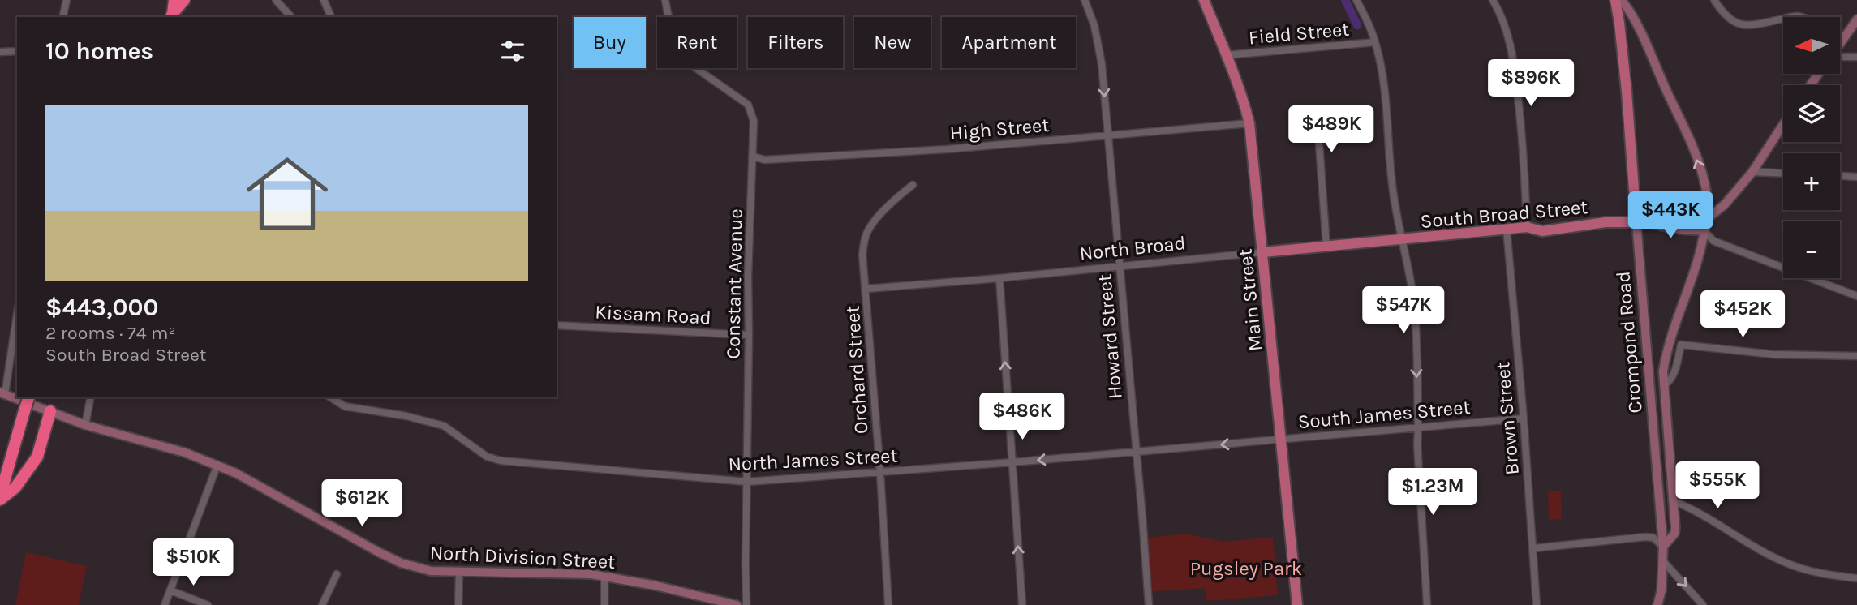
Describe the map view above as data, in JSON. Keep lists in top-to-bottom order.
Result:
{
  "streets": {
    "main road": [
      "South Broad Street",
      "North Broad",
      "Main Street",
      "Crompond Road"
    ],
    "street": [
      "Field Street",
      "High Street",
      "Constant Avenue",
      "Kissam Road",
      "Howard Street",
      "Orchard Street",
      "South James Street",
      "Brown Street",
      "North James Street",
      "North Division Street"
    ]
  },
  "crossings": [
    ["Field Street", "Main Street"],
    ["High Street", "Constant Avenue"],
    ["High Street", "Main Street"],
    ["High Street", "Howard Street"],
    ["South Broad Street", "North Broad"],
    ["South Broad Street", "Crompond Road"],
    ["South Broad Street", "Brown Street"],
    ["North Broad", "Main Street"],
    ["North Broad", "Howard Street"],
    ["North Broad", "Orchard Street"],
    ["Constant Avenue", "Kissam Road"],
    ["Constant Avenue", "North James Street"],
    ["Main Street", "South James Street"],
    ["Main Street", "North James Street"],
    ["Howard Street", "North James Street"],
    ["Orchard Street", "North James Street"],
    ["South James Street", "Brown Street"],
    ["South James Street", "North James Street"]
  ],
  "parks": ["Pugsley Park"],
  "north": "left",
  "page": {
    "map_buttons": ["+", "−"],
    "chip": [
      "Buy",
      "Rent",
      "Filters",
      "New",
      "Apartment"
    ],
    "heading": "10 homes",
    "price": [
      "$896K",
      "$489K",
      "$443K",
      "$547K",
      "$452K",
      "$486K",
      "$555K",
      "$1.23M",
      "$612K",
      "$510K"
    ],
    "list": [
      {
        "name": "$443,000",
        "note": "2 rooms · 74 m² · South Broad Street"
      }
    ]
  }
}
